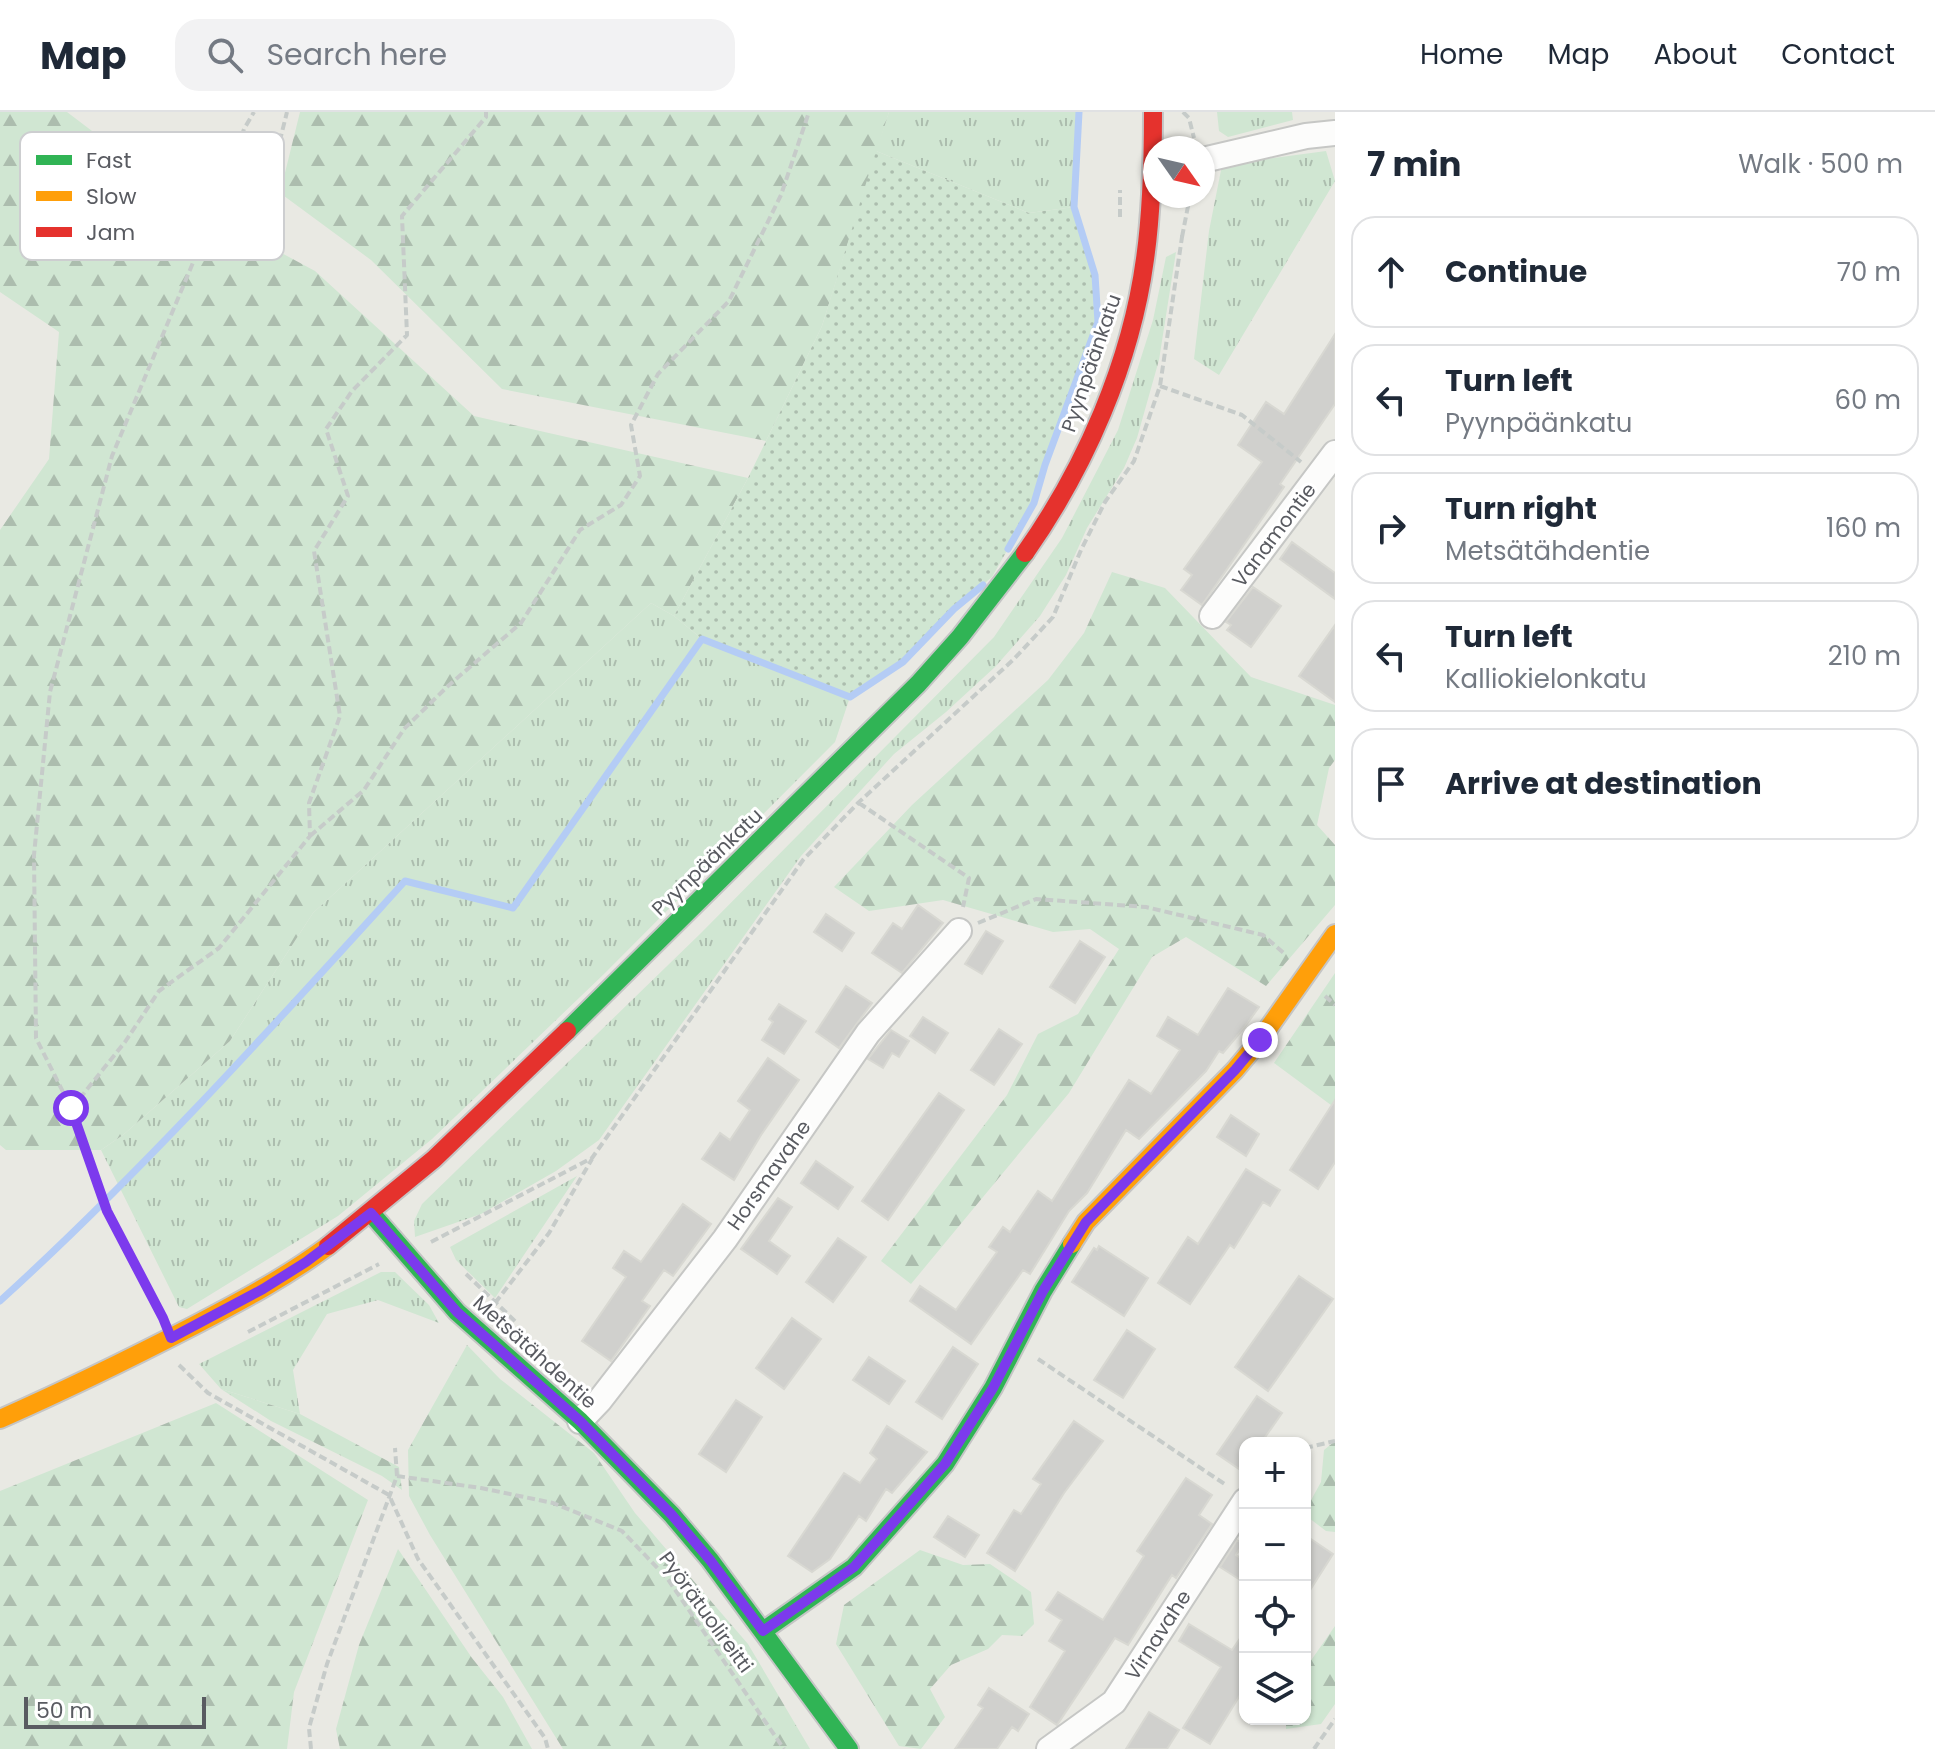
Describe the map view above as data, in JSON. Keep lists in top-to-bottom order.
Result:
{
  "streets": {
    "main road": ["Pyynpäänkatu", "Metsätähdentie"],
    "street": ["Vanamontie", "Horsmavahe", "Virnavahe"],
    "path": ["Pyörätuolireitti"]
  },
  "crossings": [
    ["Pyynpäänkatu", "Metsätähdentie"],
    ["Horsmavahe", "Metsätähdentie"]
  ],
  "legend": ["Fast", "Slow", "Jam"],
  "scale_bar": "50 m",
  "north": "bottom right",
  "page": {
    "header": "Map",
    "search": "Search here",
    "nav": [
      "Home",
      "Map",
      "About",
      "Contact"
    ],
    "heading": ["7 min", "Walk · 500 m"],
    "list": [
      ["Continue", "70 m"],
      ["Turn left", "Pyynpäänkatu", "60 m"],
      ["Turn right", "Metsätähdentie", "160 m"],
      ["Turn left", "Kalliokielonkatu", "210 m"],
      "Arrive at destination"
    ],
    "map_buttons": ["+", "−"],
    "scale": "50 m"
  }
}
